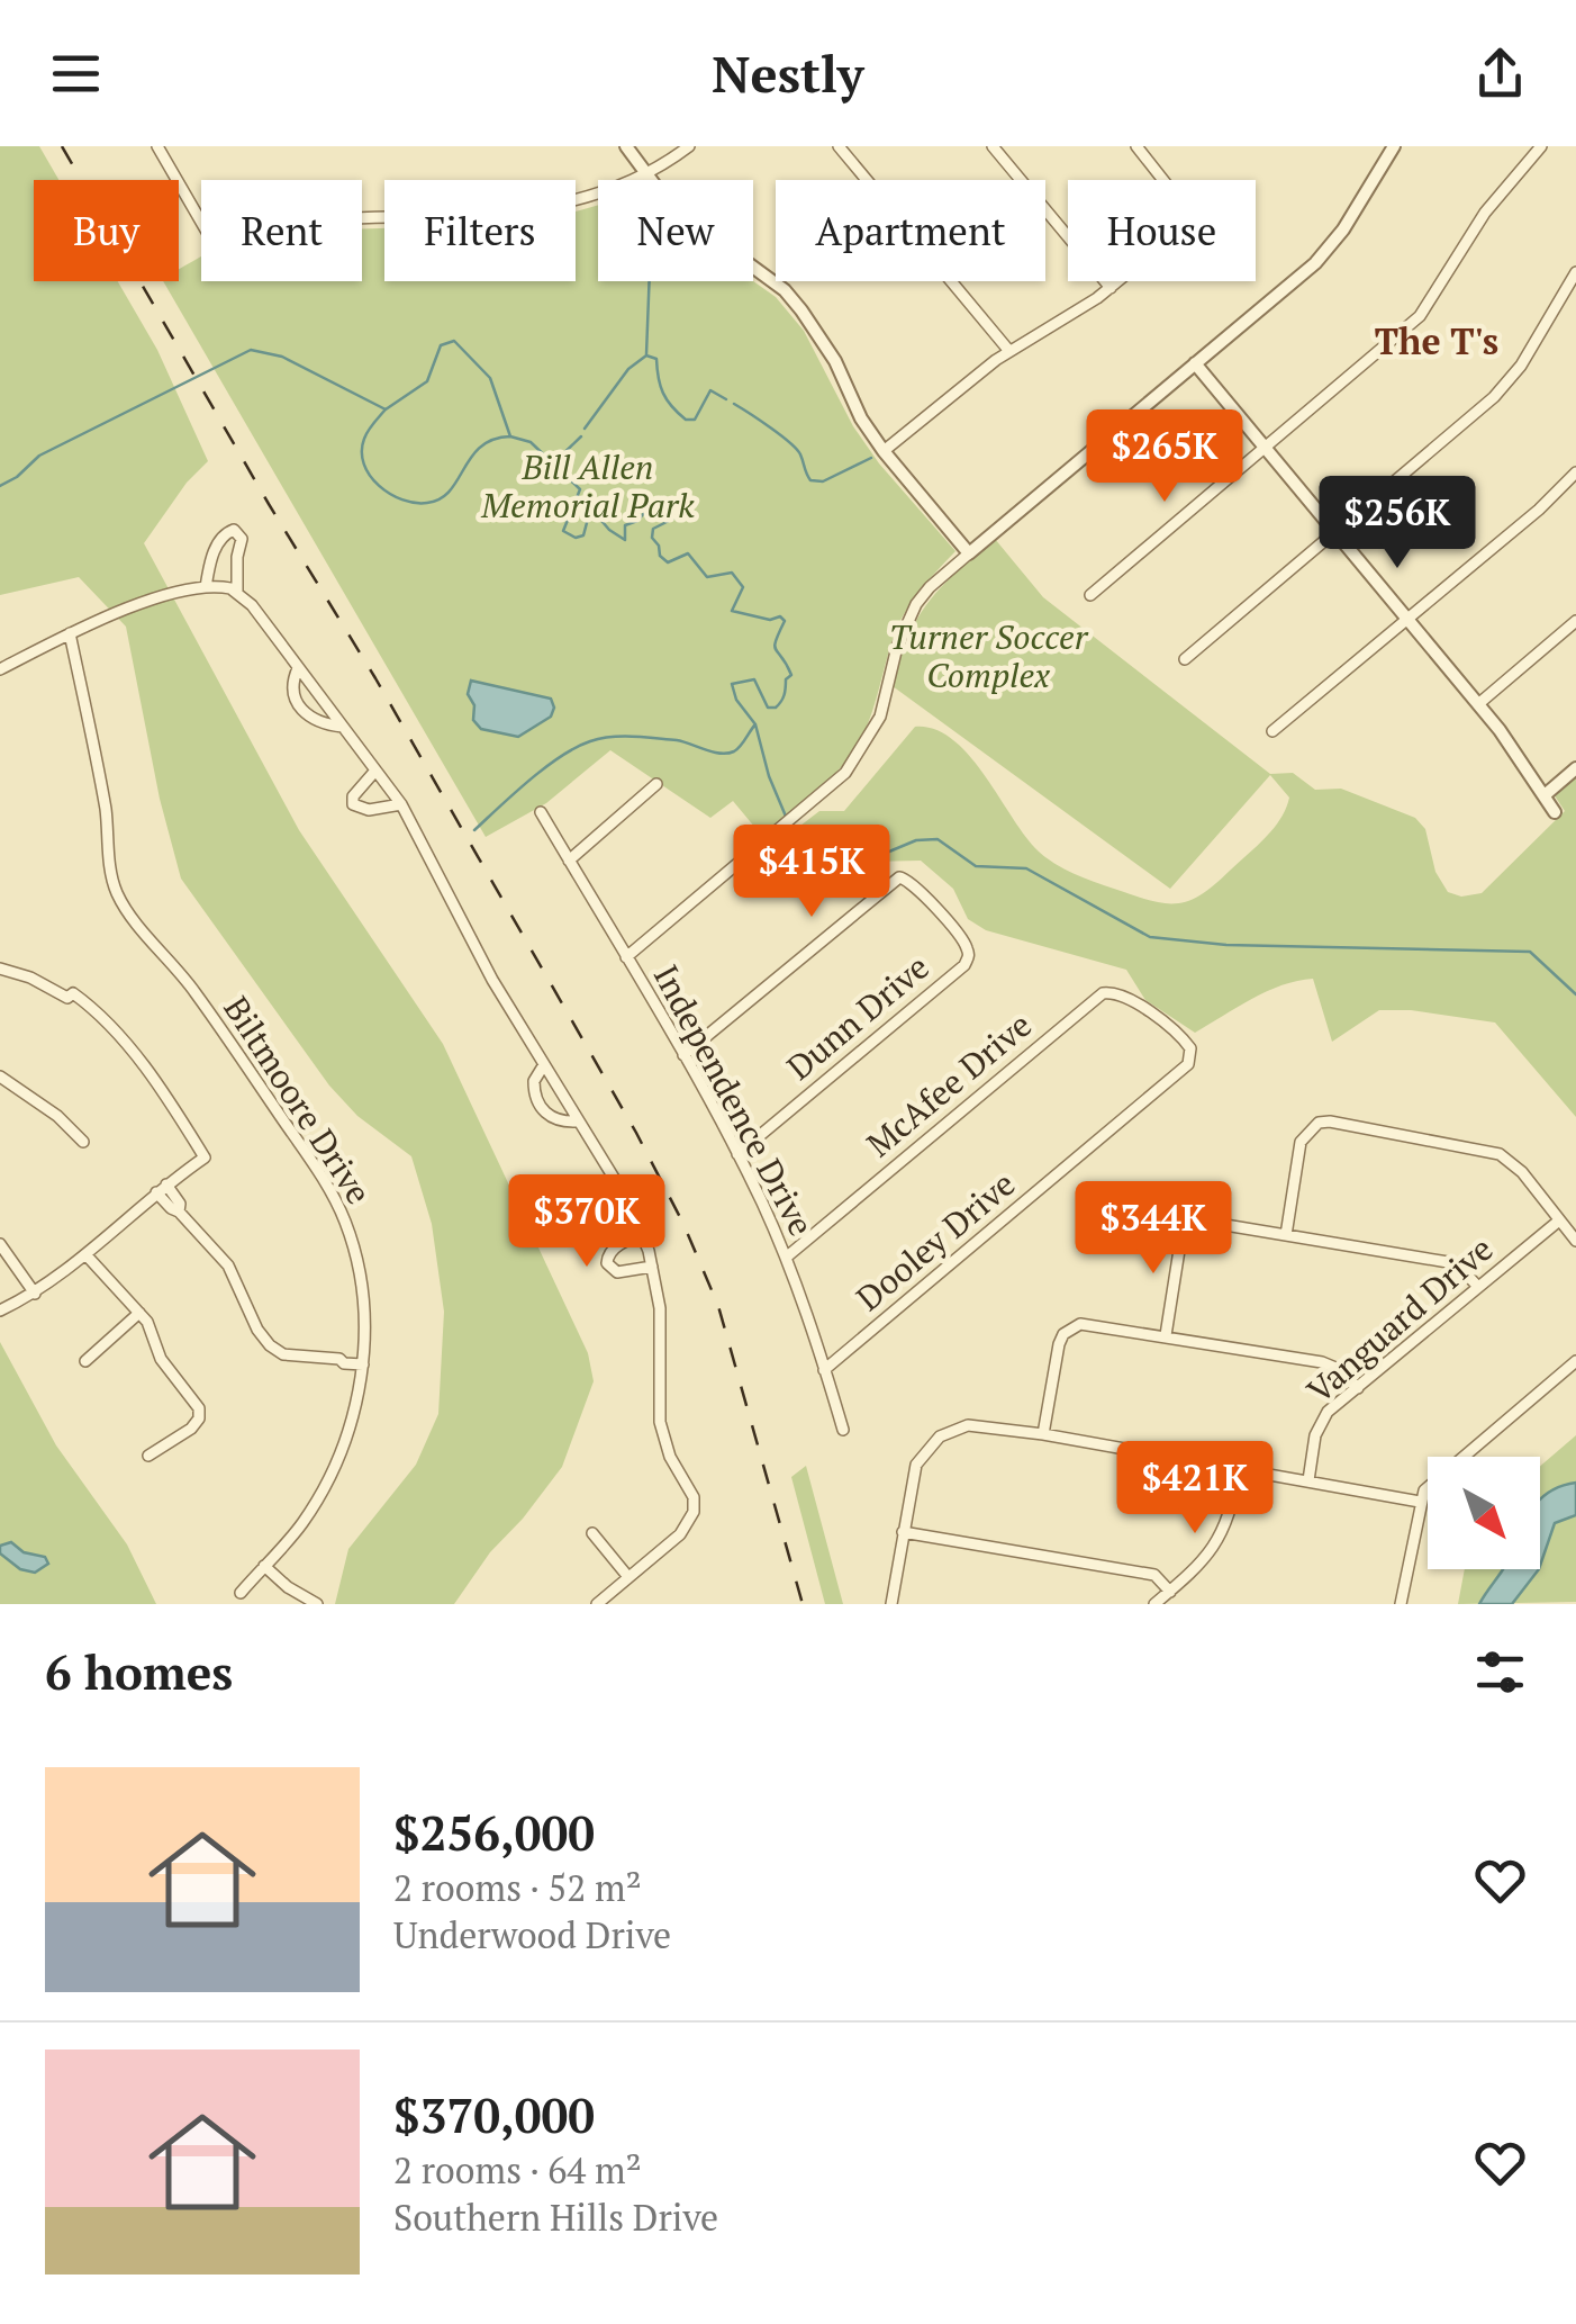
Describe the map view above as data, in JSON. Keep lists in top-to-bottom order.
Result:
{
  "streets": {
    "street": [
      "Dunn Drive",
      "McAfee Drive",
      "Biltmoore Drive",
      "Independence Drive",
      "Dooley Drive",
      "Vanguard Drive"
    ]
  },
  "crossings": [
    ["Dunn Drive", "Independence Drive"],
    ["McAfee Drive", "Independence Drive"],
    ["McAfee Drive", "Dooley Drive"],
    ["Independence Drive", "Dooley Drive"]
  ],
  "districts": ["The T's"],
  "parks": ["Bill Allen Memorial Park", "Turner Soccer Complex"],
  "north": "bottom right",
  "page": {
    "header": "Nestly",
    "chip": [
      "Buy",
      "Rent",
      "Filters",
      "New",
      "Apartment",
      "House"
    ],
    "price": [
      "$265K",
      "$256K",
      "$415K",
      "$370K",
      "$344K",
      "$421K"
    ],
    "heading": "6 homes",
    "list": [
      {
        "name": "$256,000",
        "note": "2 rooms · 52 m² · Underwood Drive"
      },
      {
        "name": "$370,000",
        "note": "2 rooms · 64 m² · Southern Hills Drive"
      }
    ]
  }
}
